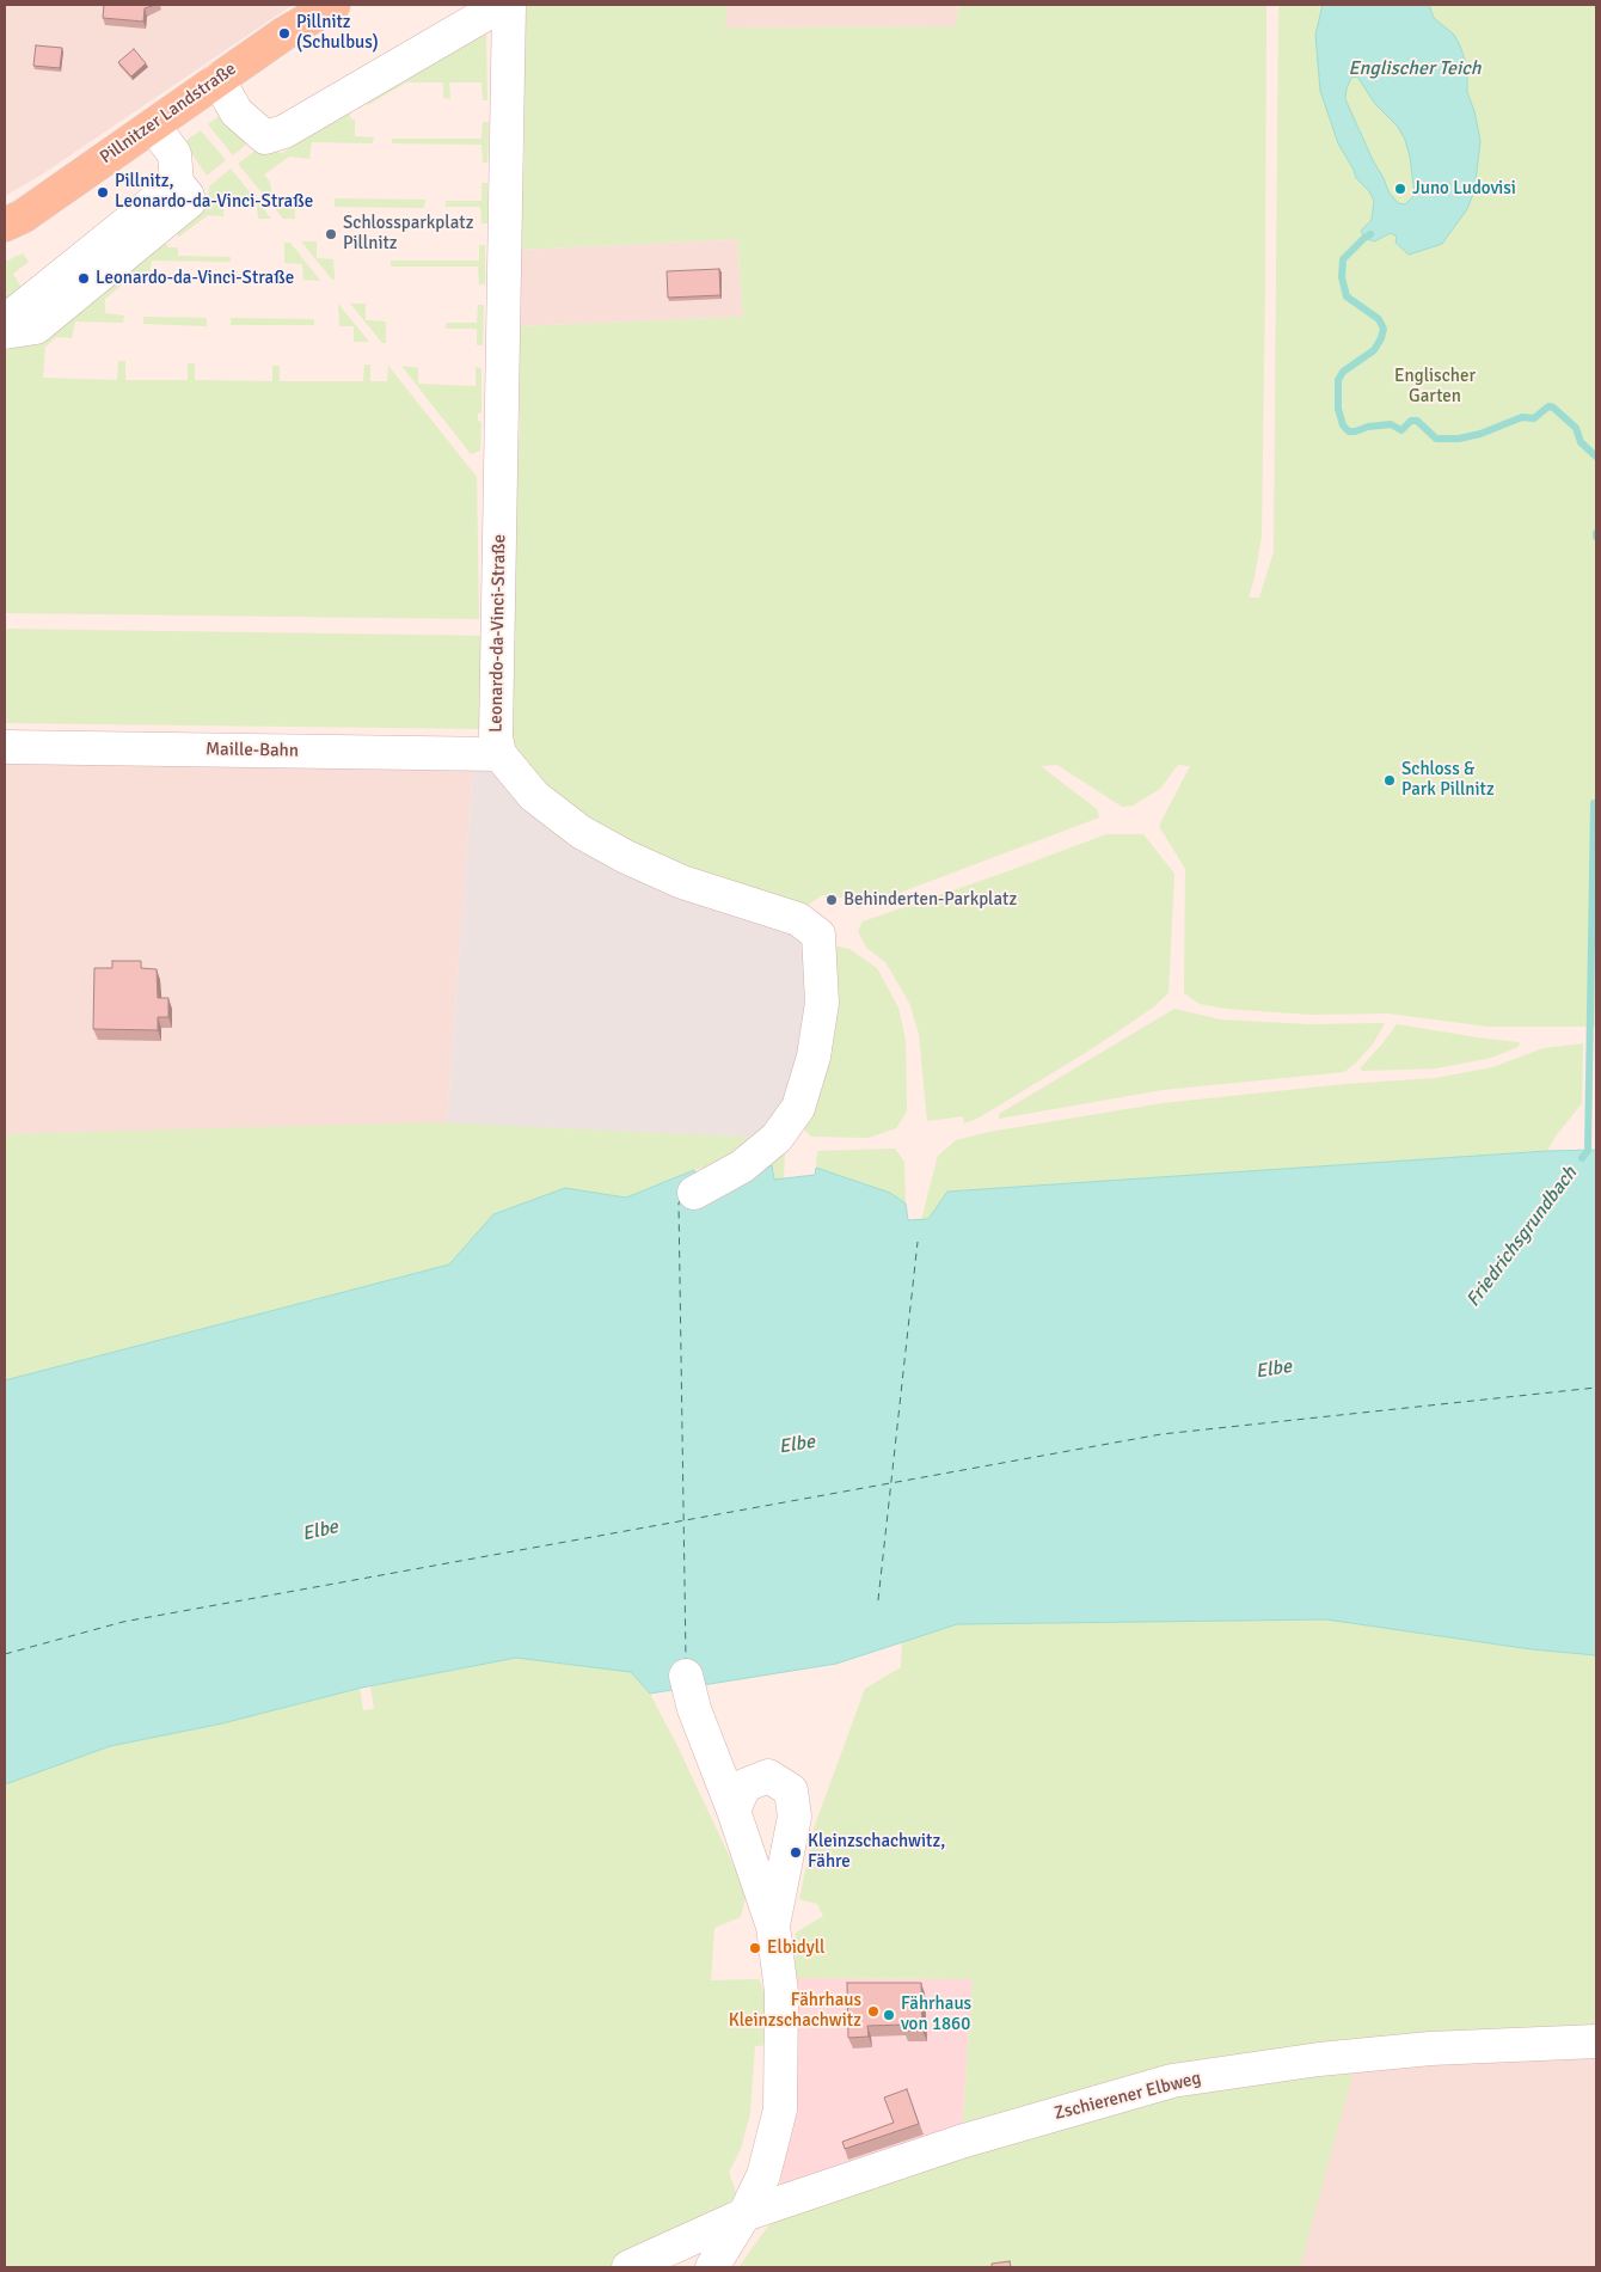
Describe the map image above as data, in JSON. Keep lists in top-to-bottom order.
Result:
{
  "streets": {
    "main road": ["Pillnitzer Landstraße"],
    "street": ["Leonardo-da-Vinci-Straße", "Maille-Bahn", "Zschierener Elbweg"]
  },
  "crossings": [
    ["Leonardo-da-Vinci-Straße", "Maille-Bahn"]
  ],
  "water": ["Englischer Teich", "Friedrichsgrundbach", "Elbe"],
  "parks": ["Englischer Garten"],
  "places": [
    "Pillnitz (Schulbus)",
    "Juno Ludovisi",
    "Pillnitz, Leonardo-da-Vinci-Straße",
    "Schlossparkplatz Pillnitz",
    "Leonardo-da-Vinci-Straße",
    "Schloss & Park Pillnitz",
    "Behinderten-Parkplatz",
    "Kleinzschachwitz, Fähre",
    "Elbidyll",
    "Fährhaus Kleinzschachwitz",
    "Fährhaus von 1860"
  ]
}
